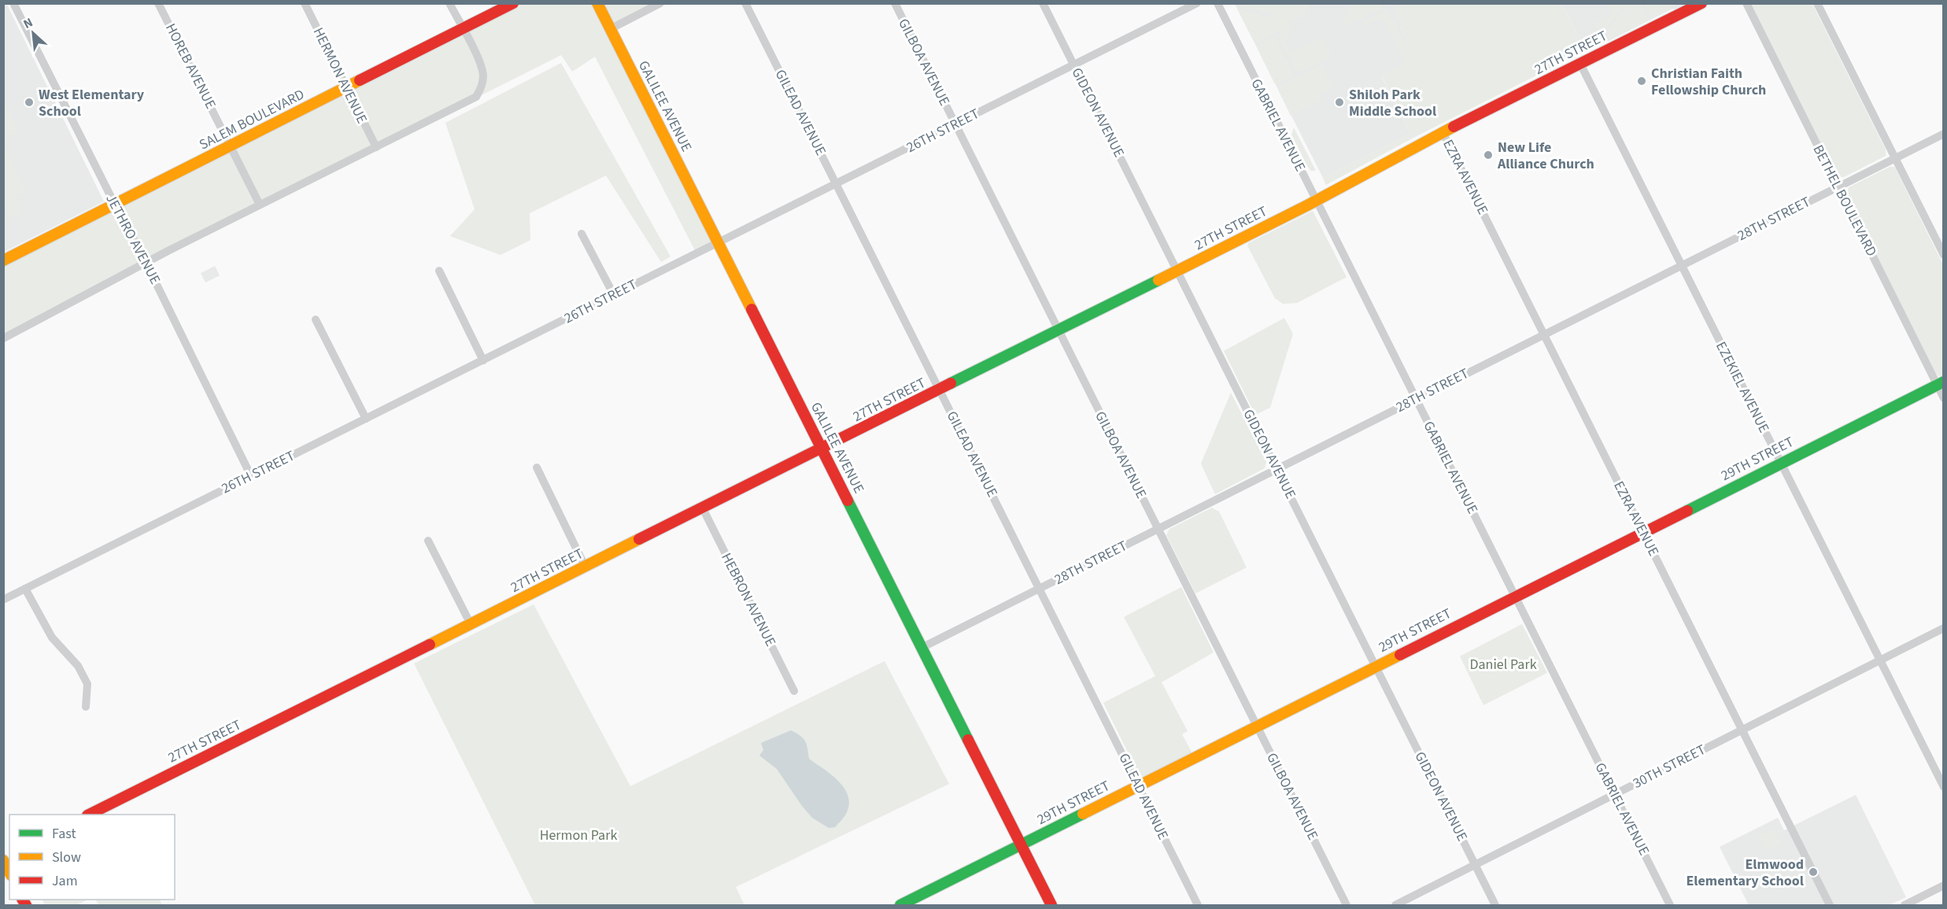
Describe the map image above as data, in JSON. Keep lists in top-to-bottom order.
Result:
{
  "streets": {
    "street": [
      "27TH STREET",
      "GILBOA AVENUE",
      "HOREB AVENUE",
      "HERMON AVENUE",
      "GALILEE AVENUE",
      "GILEAD AVENUE",
      "GIDEON AVENUE",
      "SALEM BOULEVARD",
      "GABRIEL AVENUE",
      "26TH STREET",
      "EZRA AVENUE",
      "BETHEL BOULEVARD",
      "28TH STREET",
      "JETHRO AVENUE",
      "EZEKIEL AVENUE",
      "29TH STREET",
      "HEBRON AVENUE",
      "30TH STREET"
    ]
  },
  "crossings": [
    ["27TH STREET", "GILBOA AVENUE"],
    ["27TH STREET", "GALILEE AVENUE"],
    ["27TH STREET", "GILEAD AVENUE"],
    ["27TH STREET", "GIDEON AVENUE"],
    ["27TH STREET", "GABRIEL AVENUE"],
    ["27TH STREET", "EZRA AVENUE"],
    ["27TH STREET", "EZEKIEL AVENUE"],
    ["27TH STREET", "HEBRON AVENUE"],
    ["GILBOA AVENUE", "26TH STREET"],
    ["GILBOA AVENUE", "28TH STREET"],
    ["GILBOA AVENUE", "29TH STREET"],
    ["HOREB AVENUE", "SALEM BOULEVARD"],
    ["HERMON AVENUE", "SALEM BOULEVARD"],
    ["GALILEE AVENUE", "26TH STREET"],
    ["GALILEE AVENUE", "28TH STREET"],
    ["GALILEE AVENUE", "29TH STREET"],
    ["GILEAD AVENUE", "26TH STREET"],
    ["GILEAD AVENUE", "28TH STREET"],
    ["GILEAD AVENUE", "29TH STREET"],
    ["GIDEON AVENUE", "26TH STREET"],
    ["GIDEON AVENUE", "28TH STREET"],
    ["GIDEON AVENUE", "29TH STREET"],
    ["GIDEON AVENUE", "30TH STREET"],
    ["SALEM BOULEVARD", "JETHRO AVENUE"],
    ["GABRIEL AVENUE", "28TH STREET"],
    ["GABRIEL AVENUE", "29TH STREET"],
    ["GABRIEL AVENUE", "30TH STREET"],
    ["26TH STREET", "JETHRO AVENUE"],
    ["EZRA AVENUE", "28TH STREET"],
    ["EZRA AVENUE", "29TH STREET"],
    ["EZRA AVENUE", "30TH STREET"],
    ["BETHEL BOULEVARD", "28TH STREET"],
    ["BETHEL BOULEVARD", "29TH STREET"],
    ["28TH STREET", "EZEKIEL AVENUE"],
    ["EZEKIEL AVENUE", "29TH STREET"],
    ["EZEKIEL AVENUE", "30TH STREET"]
  ],
  "parks": ["Daniel Park", "Hermon Park"],
  "places": [
    "Christian Faith Fellowship Church",
    "West Elementary School",
    "Shiloh Park Middle School",
    "New Life Alliance Church",
    "Elmwood Elementary School"
  ],
  "legend": ["Fast", "Slow", "Jam"],
  "north": "top left"
}
